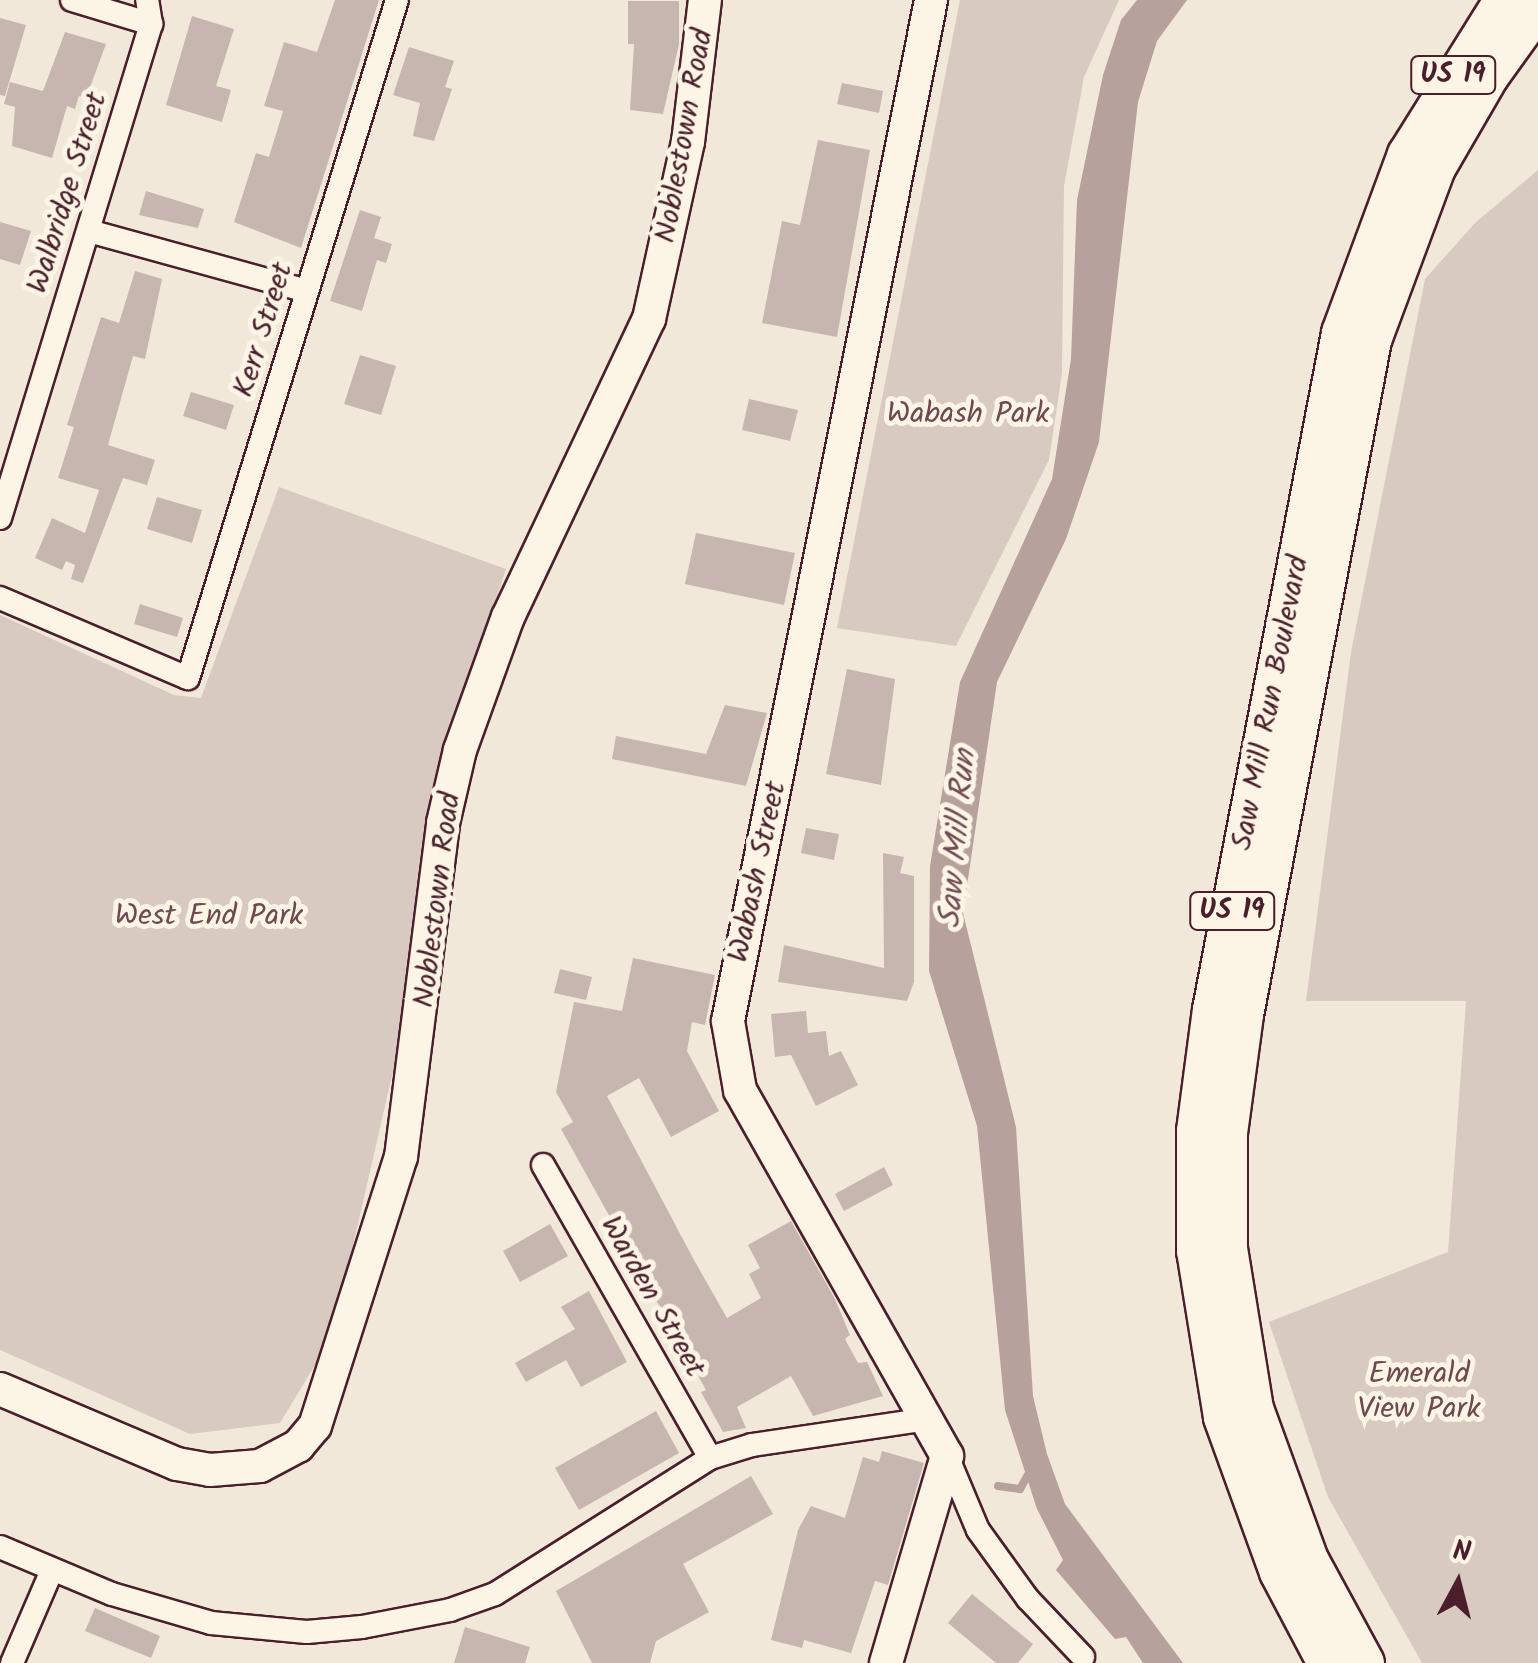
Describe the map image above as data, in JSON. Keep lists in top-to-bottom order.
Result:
{
  "streets": {
    "highway": ["US 19", "Saw Mill Run Boulevard"],
    "main road": ["Noblestown Road", "Wabash Street"],
    "street": ["Walbridge Street", "Kerr Street", "Warden Street"]
  },
  "water": ["Saw Mill Run"],
  "parks": ["Wabash Park", "West End Park", "Emerald View Park"],
  "north": "top"
}
